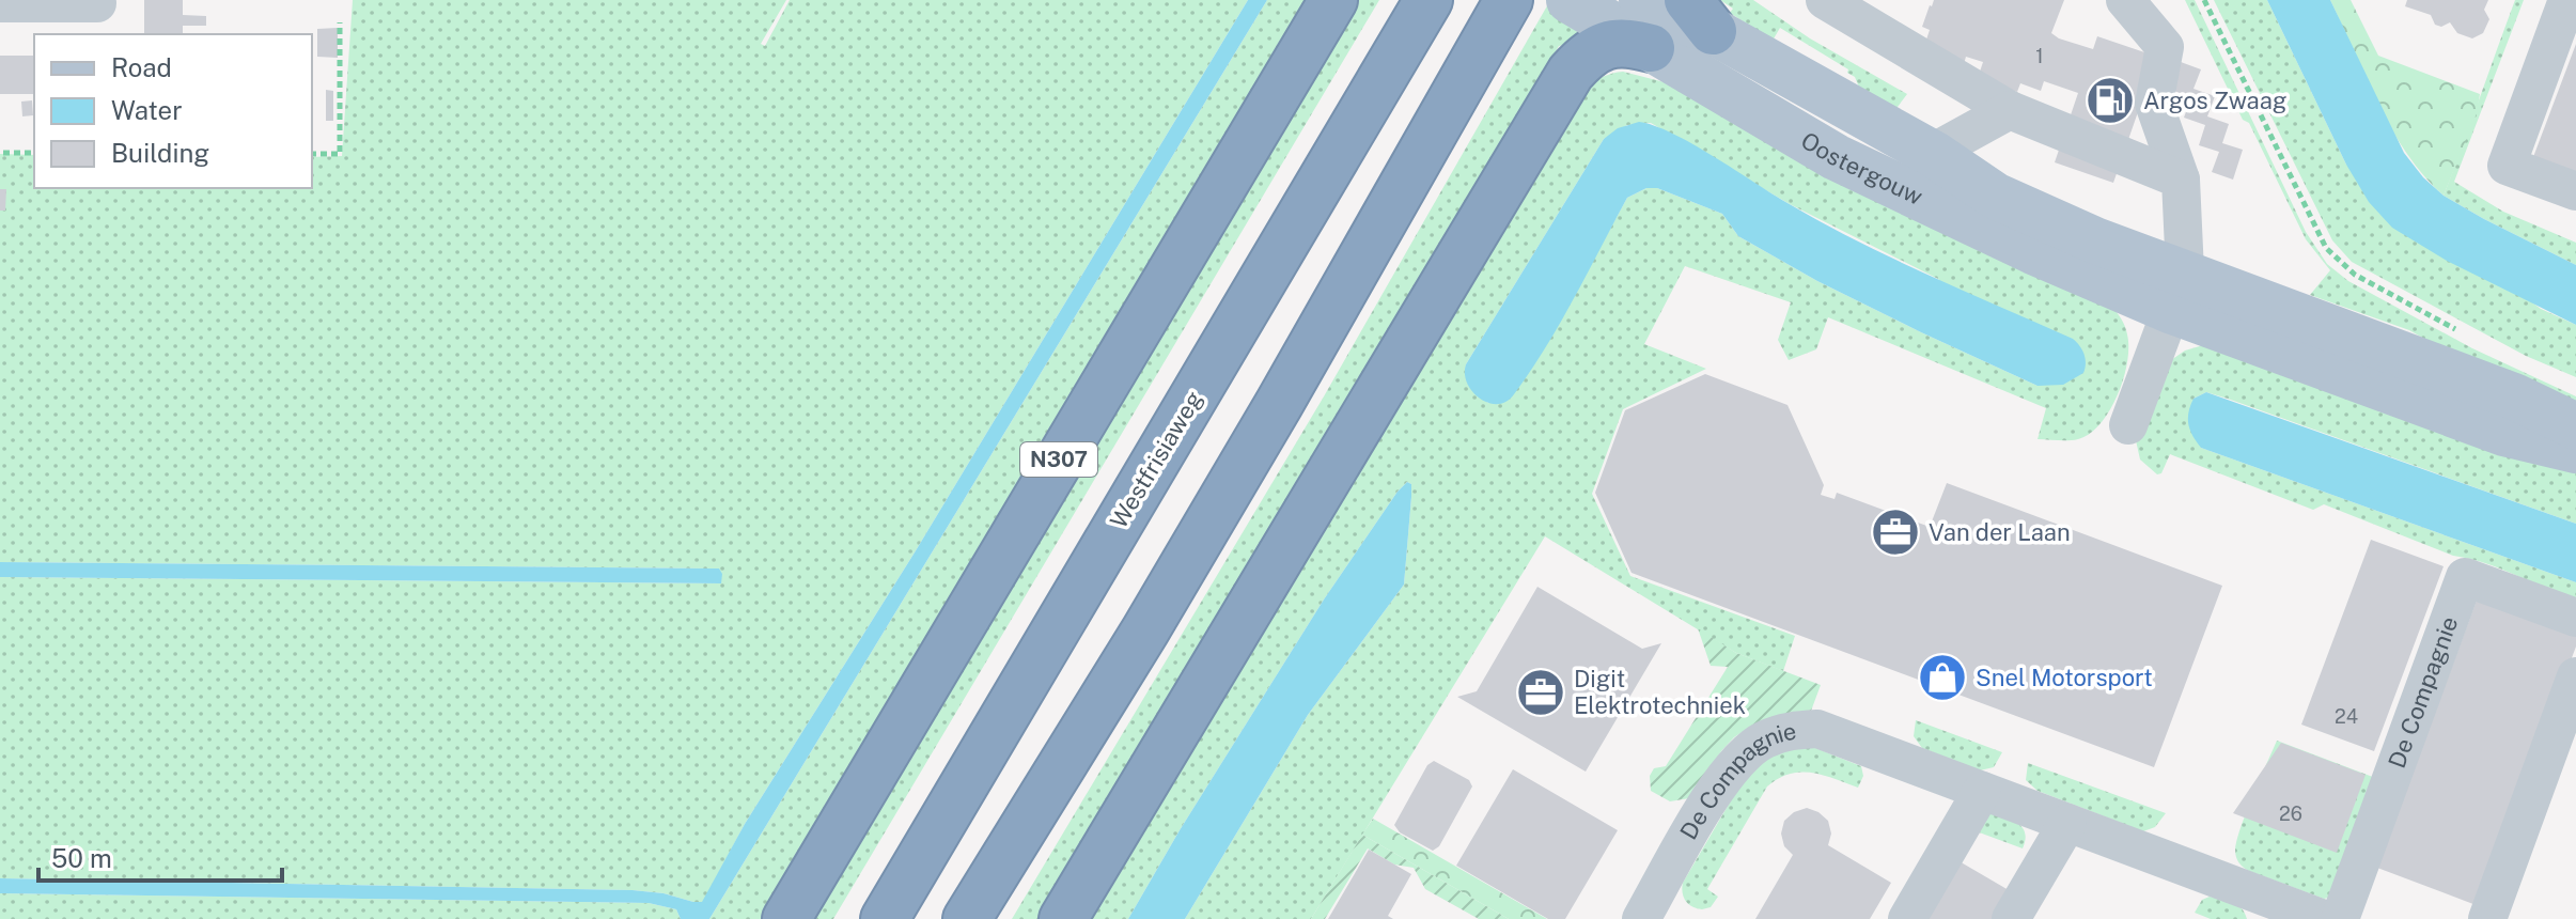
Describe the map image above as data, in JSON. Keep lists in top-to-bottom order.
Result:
{
  "streets": {
    "highway": ["N307", "Westfrisiaweg"],
    "main road": ["Oostergouw"],
    "street": ["De Compagnie"]
  },
  "places": {
    "fuel station": ["Argos Zwaag"],
    "office": ["Van der Laan", "Digit Elektrotechniek"],
    "shop": ["Snel Motorsport"]
  },
  "house_numbers": ["1", "24", "26"],
  "legend": ["Road", "Water", "Building"],
  "scale_bar": "50 m"
}
